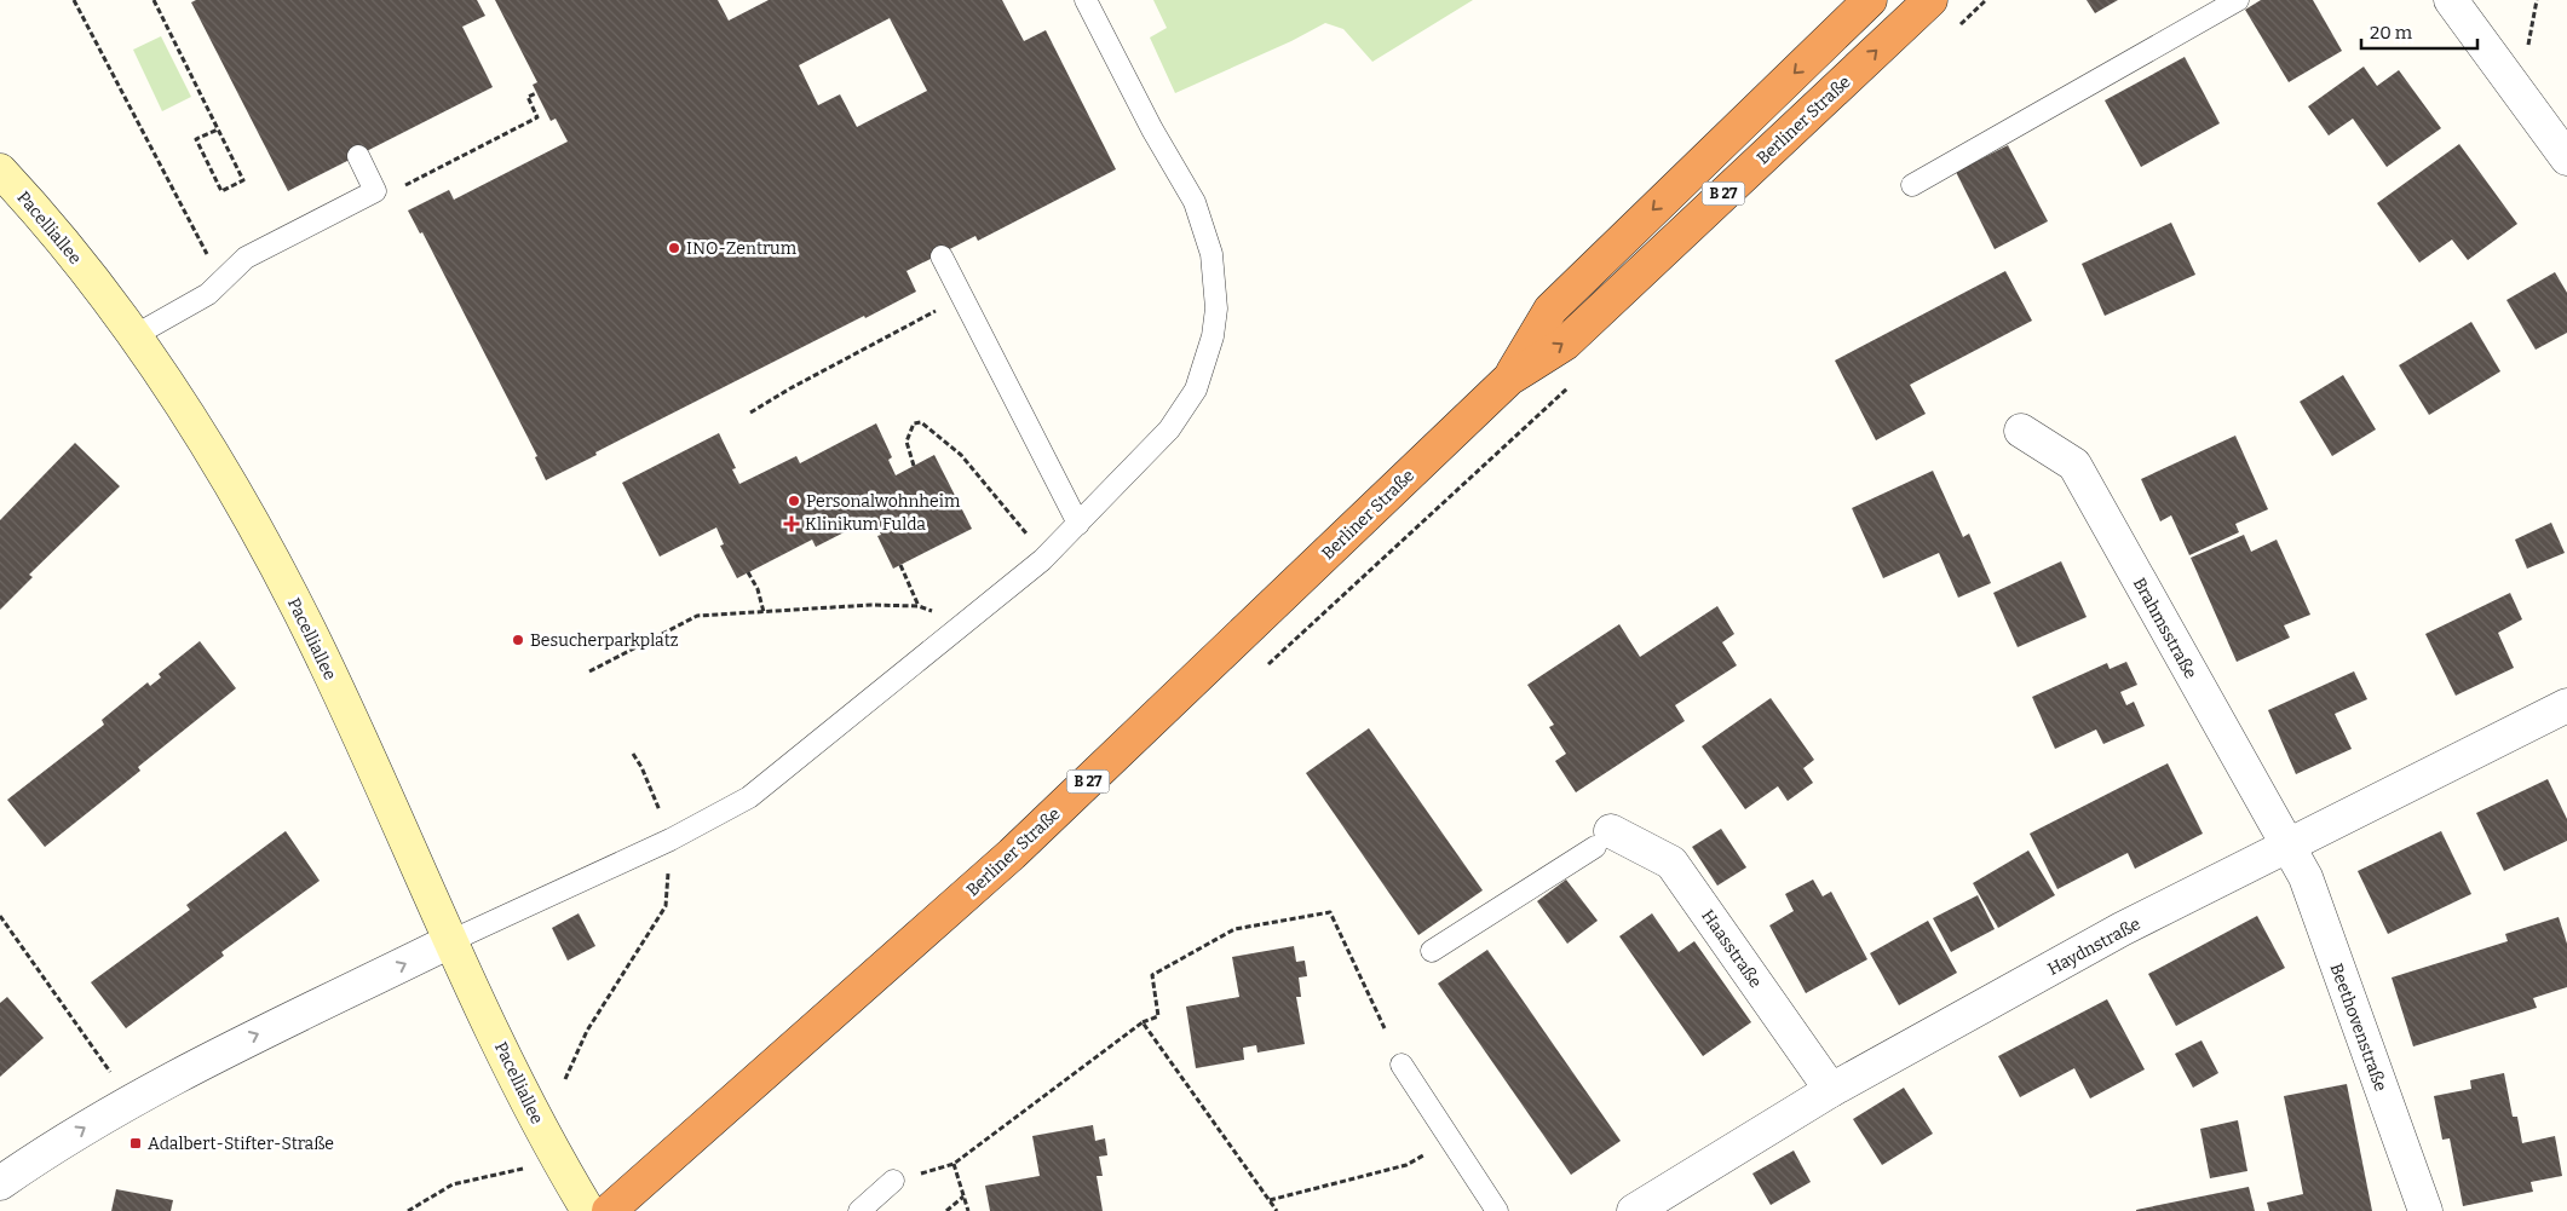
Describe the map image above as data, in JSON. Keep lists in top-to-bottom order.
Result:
{
  "streets": {
    "highway": ["Berliner Straße", "B 27"],
    "main road": ["Pacelliallee"],
    "street": [
      "Brahmsstraße",
      "Haydnstraße",
      "Haasstraße",
      "Beethovenstraße"
    ]
  },
  "crossings": [
    ["Brahmsstraße", "Haydnstraße"],
    ["Brahmsstraße", "Beethovenstraße"],
    ["Haydnstraße", "Haasstraße"],
    ["Haydnstraße", "Beethovenstraße"]
  ],
  "places": {
    "other": ["INO-Zentrum", "Personalwohnheim", "Besucherparkplatz"],
    "health": ["Klinikum Fulda"],
    "transit": ["Adalbert-Stifter-Straße"]
  },
  "scale_bar": "20 m"
}
